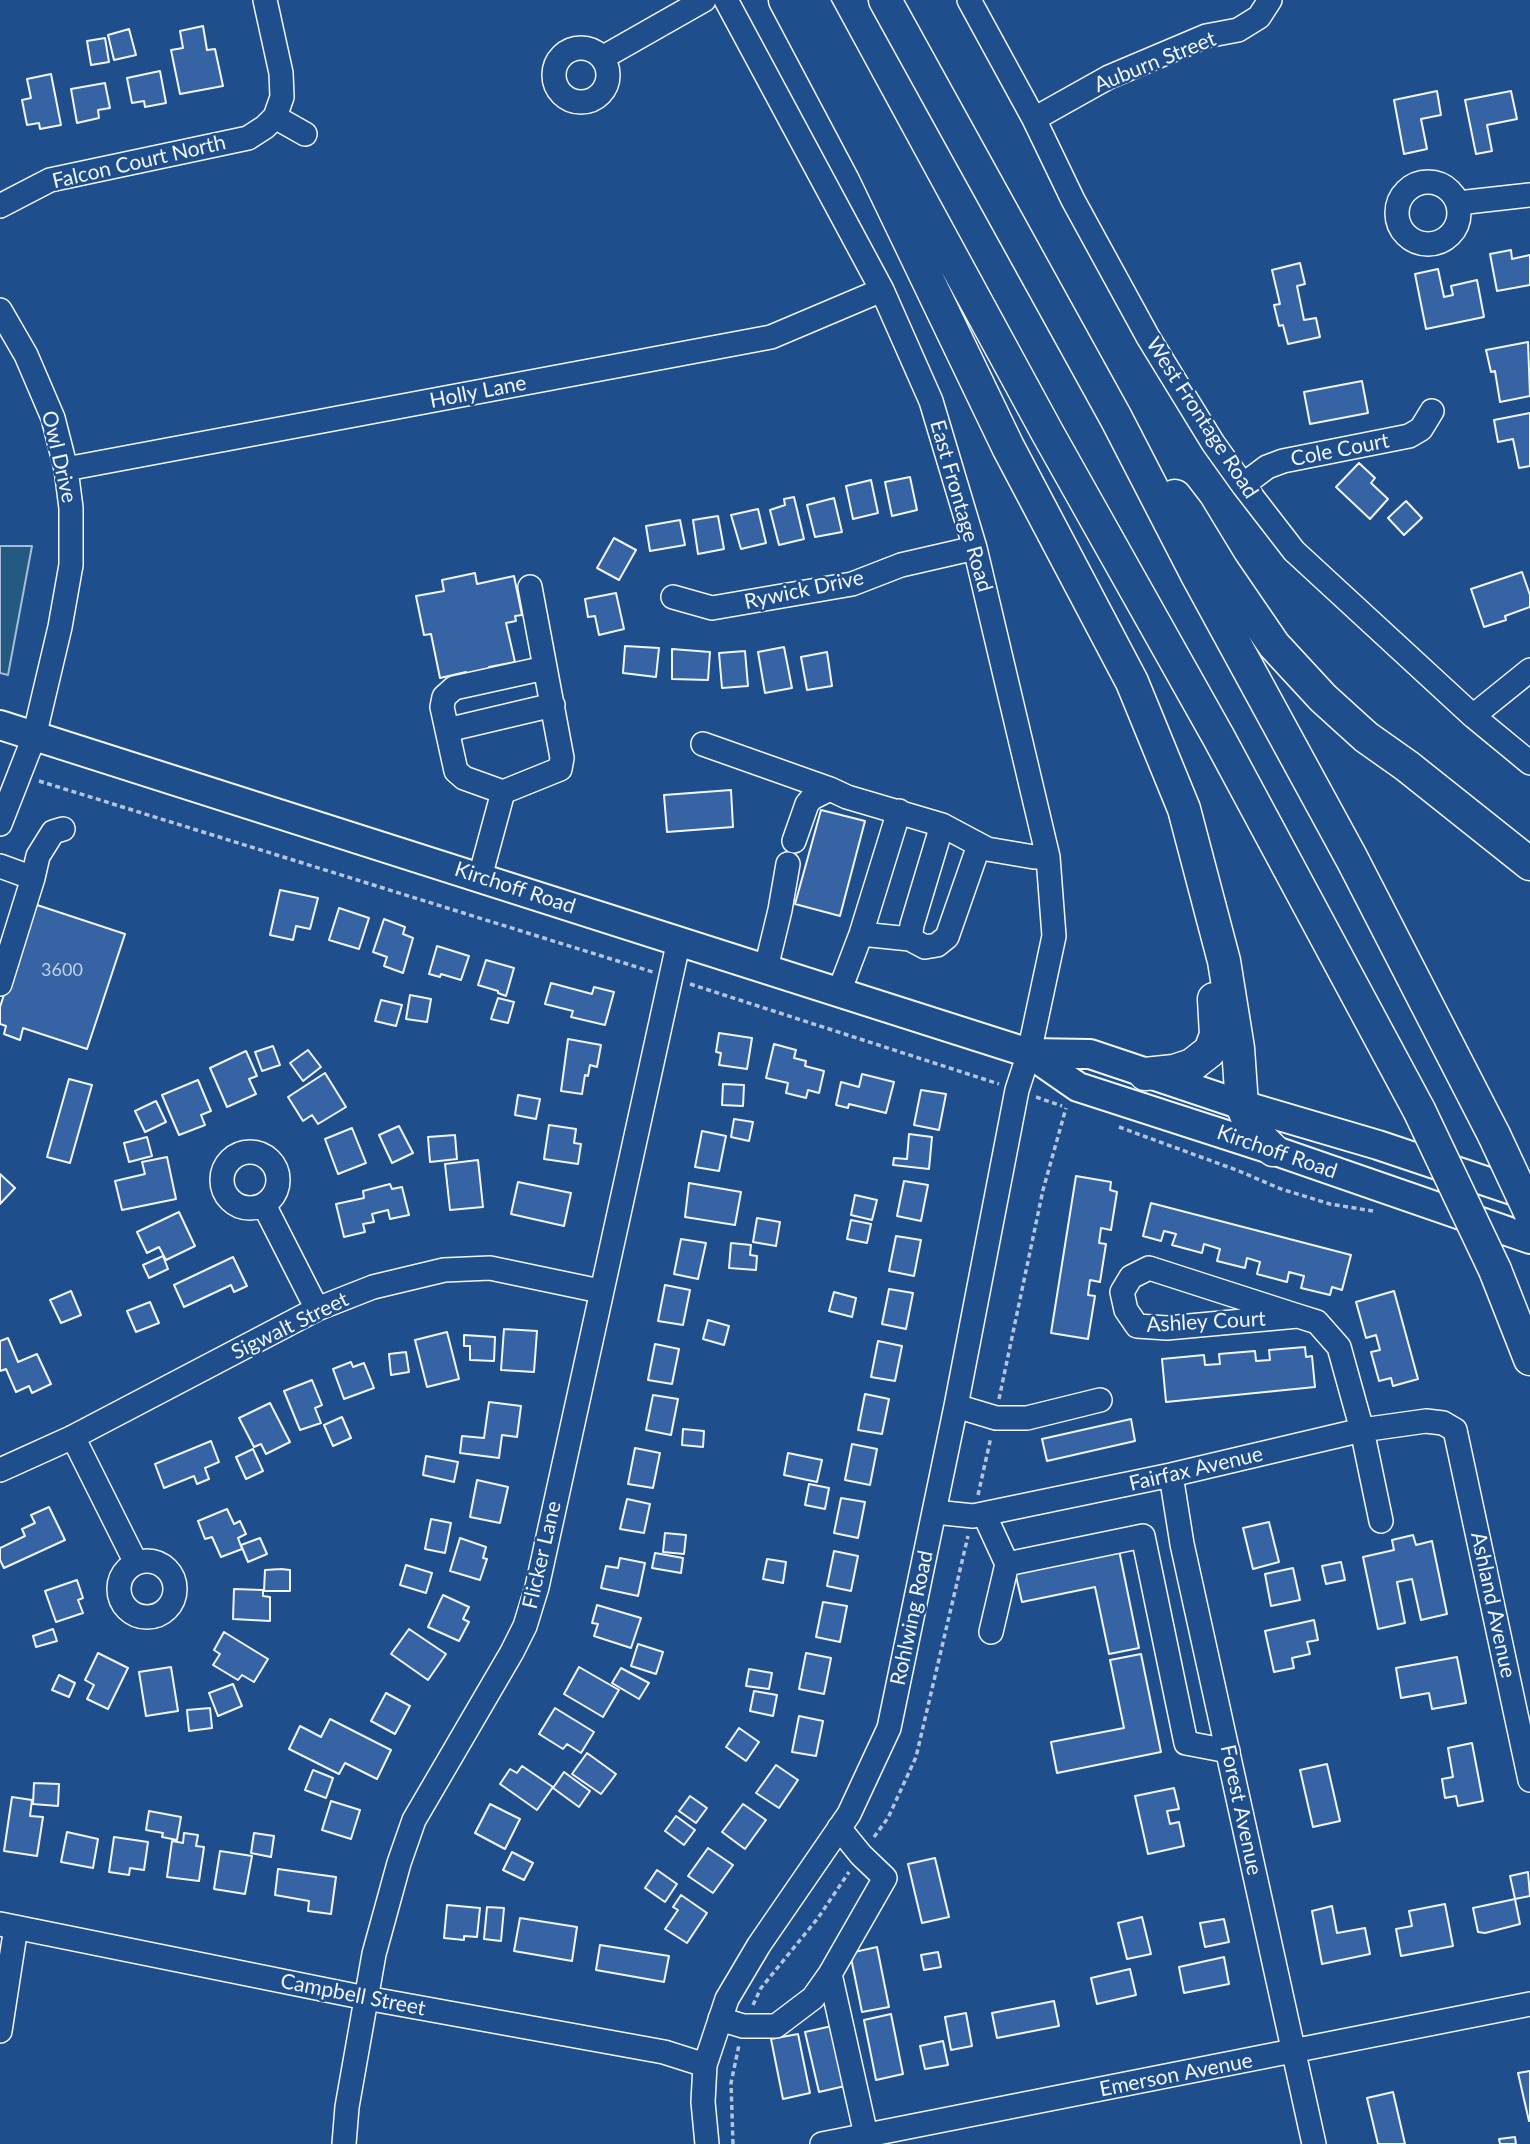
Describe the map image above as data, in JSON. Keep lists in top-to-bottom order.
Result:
{
  "streets": {
    "main road": ["Kirchoff Road"],
    "street": [
      "Auburn Street",
      "Falcon Court North",
      "Holly Lane",
      "West Frontage Road",
      "Cole Court",
      "Owl Drive",
      "East Frontage Road",
      "Rywick Drive",
      "Ashley Court",
      "Sigwalt Street",
      "Fairfax Avenue",
      "Flicker Lane",
      "Ashland Avenue",
      "Rohlwing Road",
      "Forest Avenue",
      "Campbell Street",
      "Emerson Avenue"
    ]
  },
  "crossings": [
    ["Auburn Street", "West Frontage Road"],
    ["Holly Lane", "Owl Drive"],
    ["Holly Lane", "East Frontage Road"],
    ["West Frontage Road", "Cole Court"],
    ["Owl Drive", "Kirchoff Road"],
    ["East Frontage Road", "Rywick Drive"],
    ["East Frontage Road", "Kirchoff Road"],
    ["East Frontage Road", "Rohlwing Road"],
    ["Kirchoff Road", "Flicker Lane"],
    ["Kirchoff Road", "Rohlwing Road"],
    ["Ashley Court", "Fairfax Avenue"],
    ["Sigwalt Street", "Flicker Lane"],
    ["Fairfax Avenue", "Ashland Avenue"],
    ["Fairfax Avenue", "Rohlwing Road"],
    ["Fairfax Avenue", "Forest Avenue"],
    ["Flicker Lane", "Campbell Street"],
    ["Rohlwing Road", "Campbell Street"],
    ["Forest Avenue", "Emerson Avenue"]
  ],
  "house_numbers": ["3600"]
}
